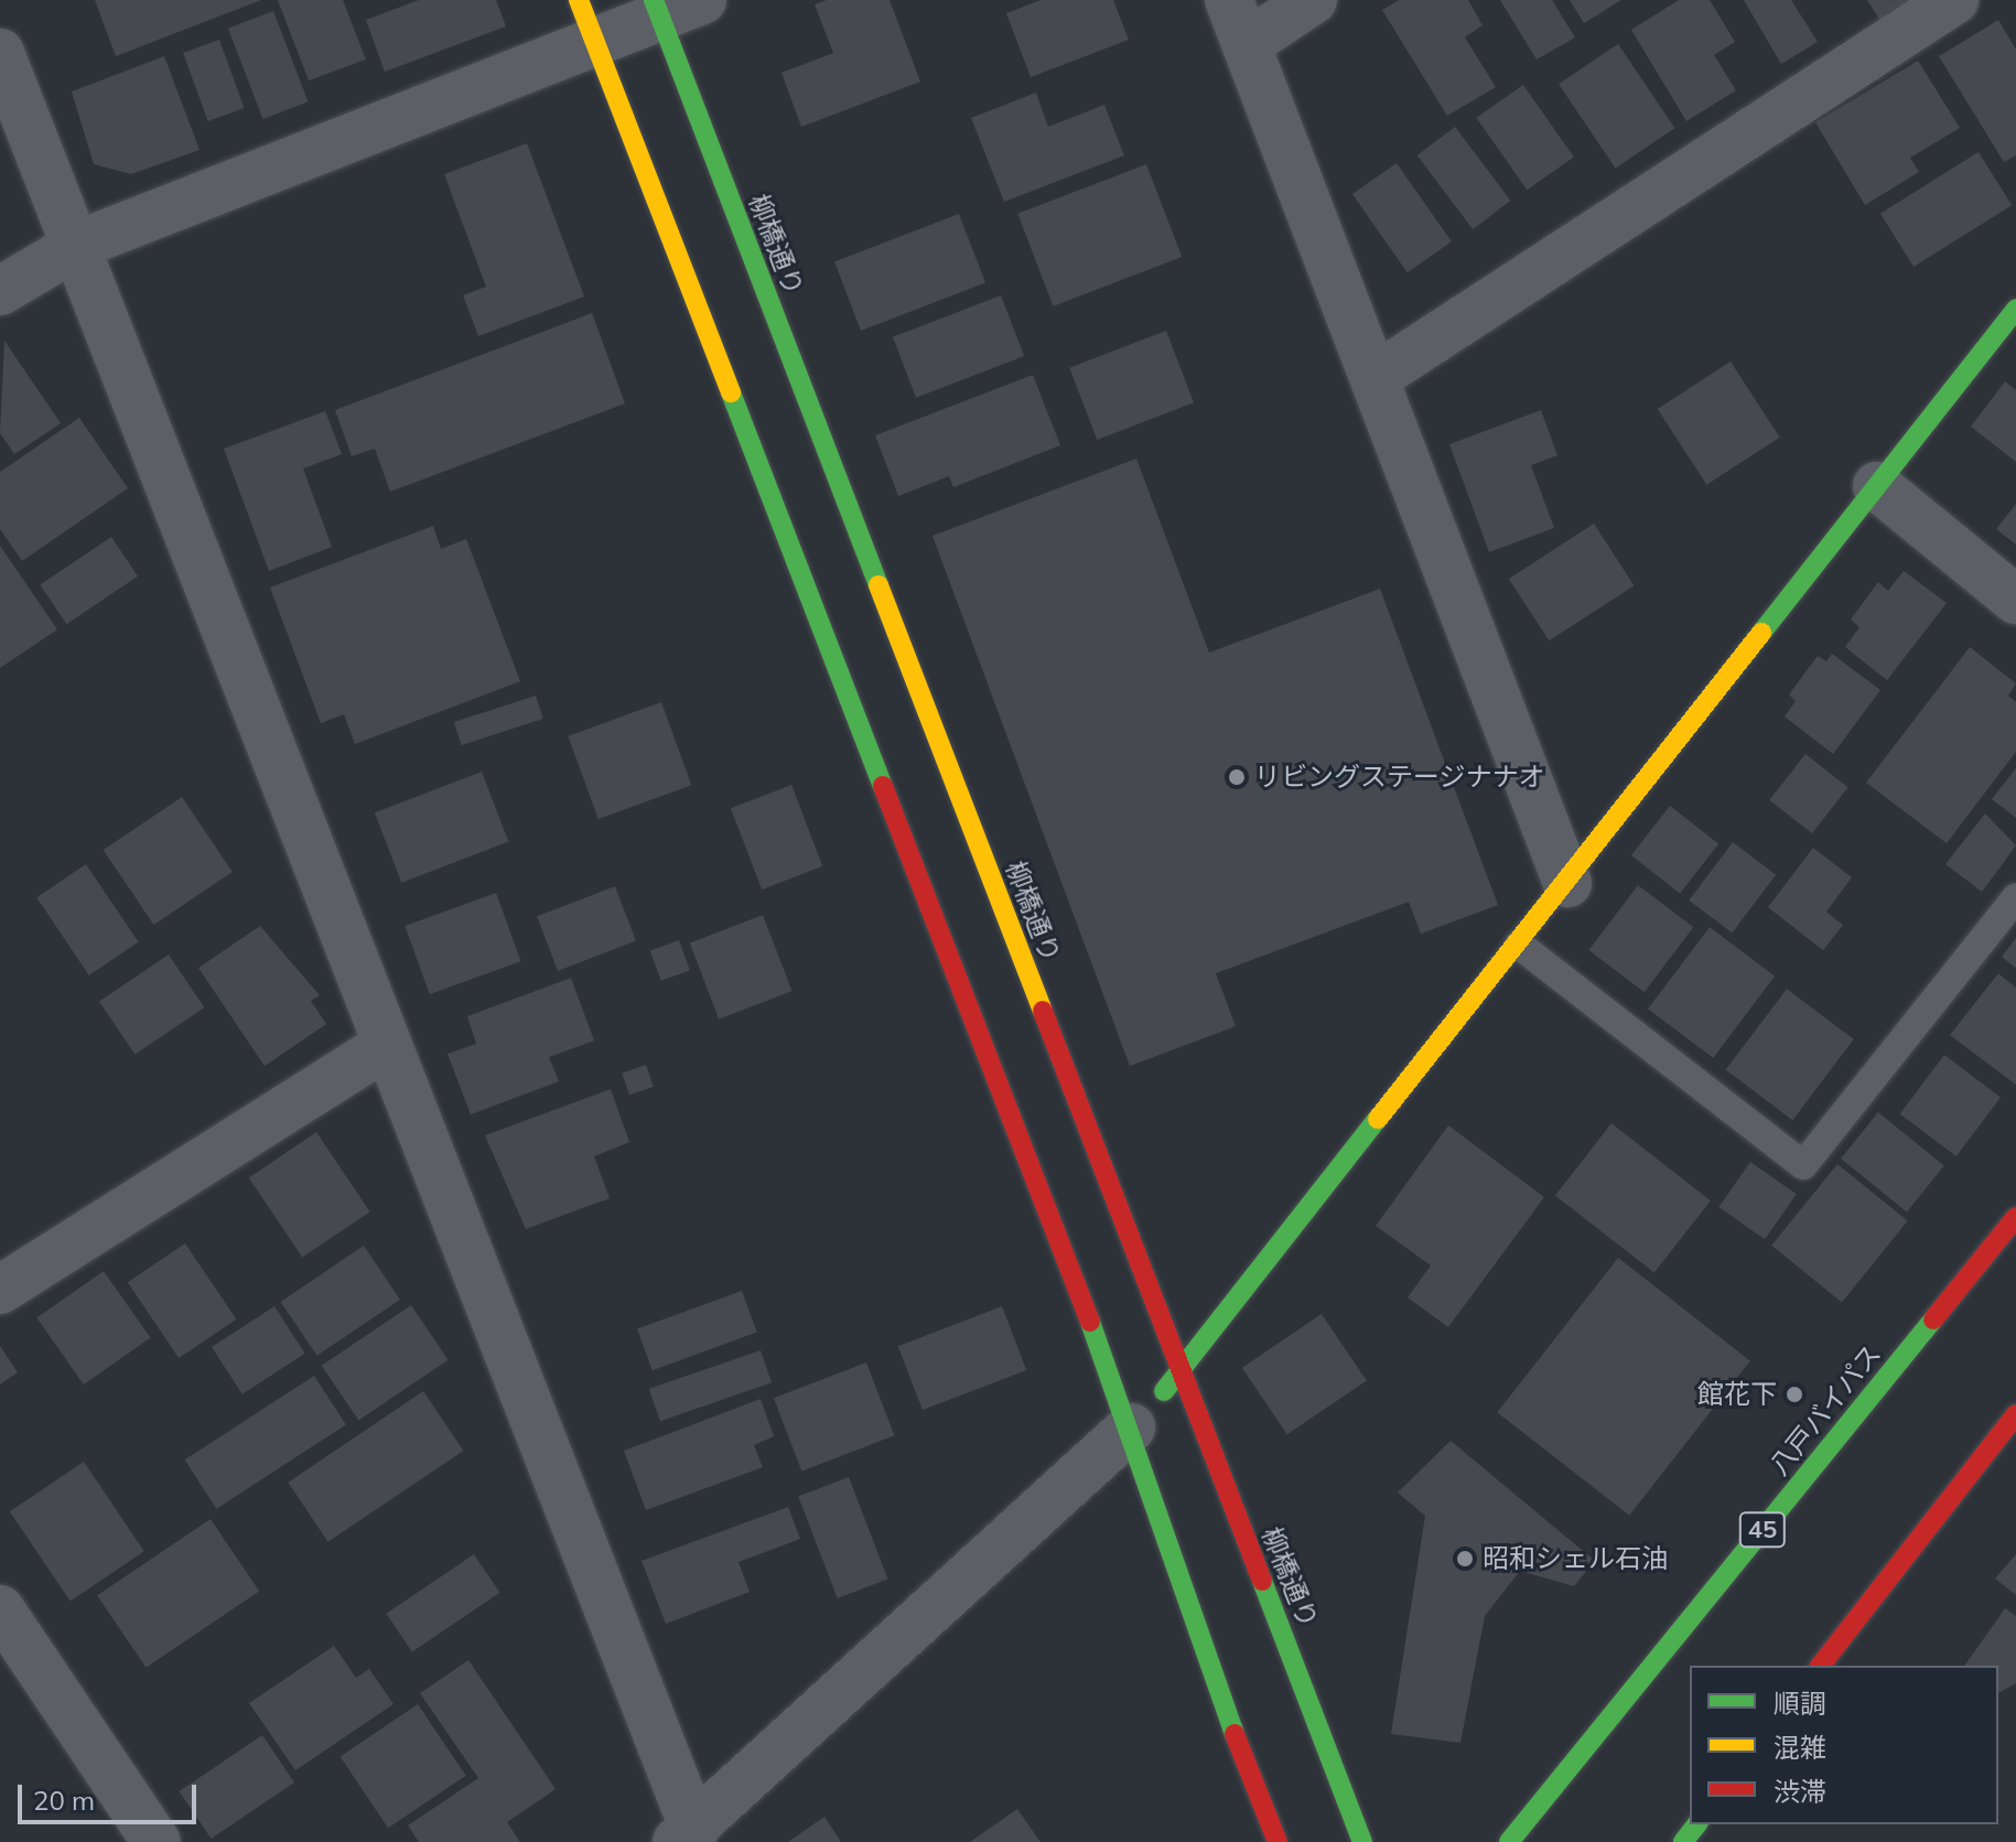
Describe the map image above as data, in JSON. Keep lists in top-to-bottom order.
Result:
{
  "streets": {
    "main road": ["柳橋通り", "八戸バイパス", "45"]
  },
  "places": ["リビングステージナナオ", "館花下", "昭和シェル石油"],
  "legend": ["順調", "混雑", "渋滞"],
  "scale_bar": "20 m"
}
